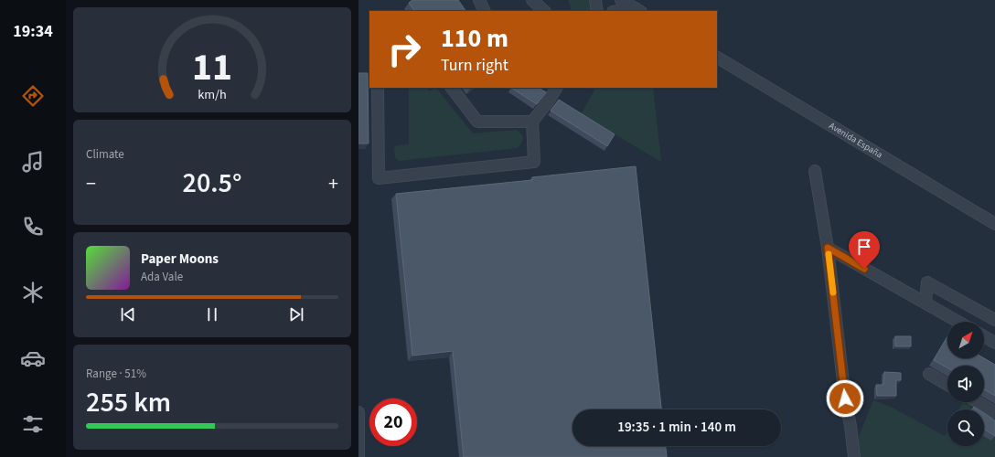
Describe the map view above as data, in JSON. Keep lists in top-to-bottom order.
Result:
{
  "streets": {
    "street": ["Avenida España"]
  },
  "north": "top right",
  "page": {
    "tabs": "19:34",
    "turn": ["110 m", "Turn right"],
    "tile": [
      "Climate",
      ["Range · 51%", "255 km"]
    ],
    "heat": ["−", "20.5°", "+"],
    "song": ["Paper Moons", "Ada Vale"],
    "limit": "20",
    "trip": "19:35 · 1 min · 140 m",
    "gauge": ["11", "km/h"]
  }
}
